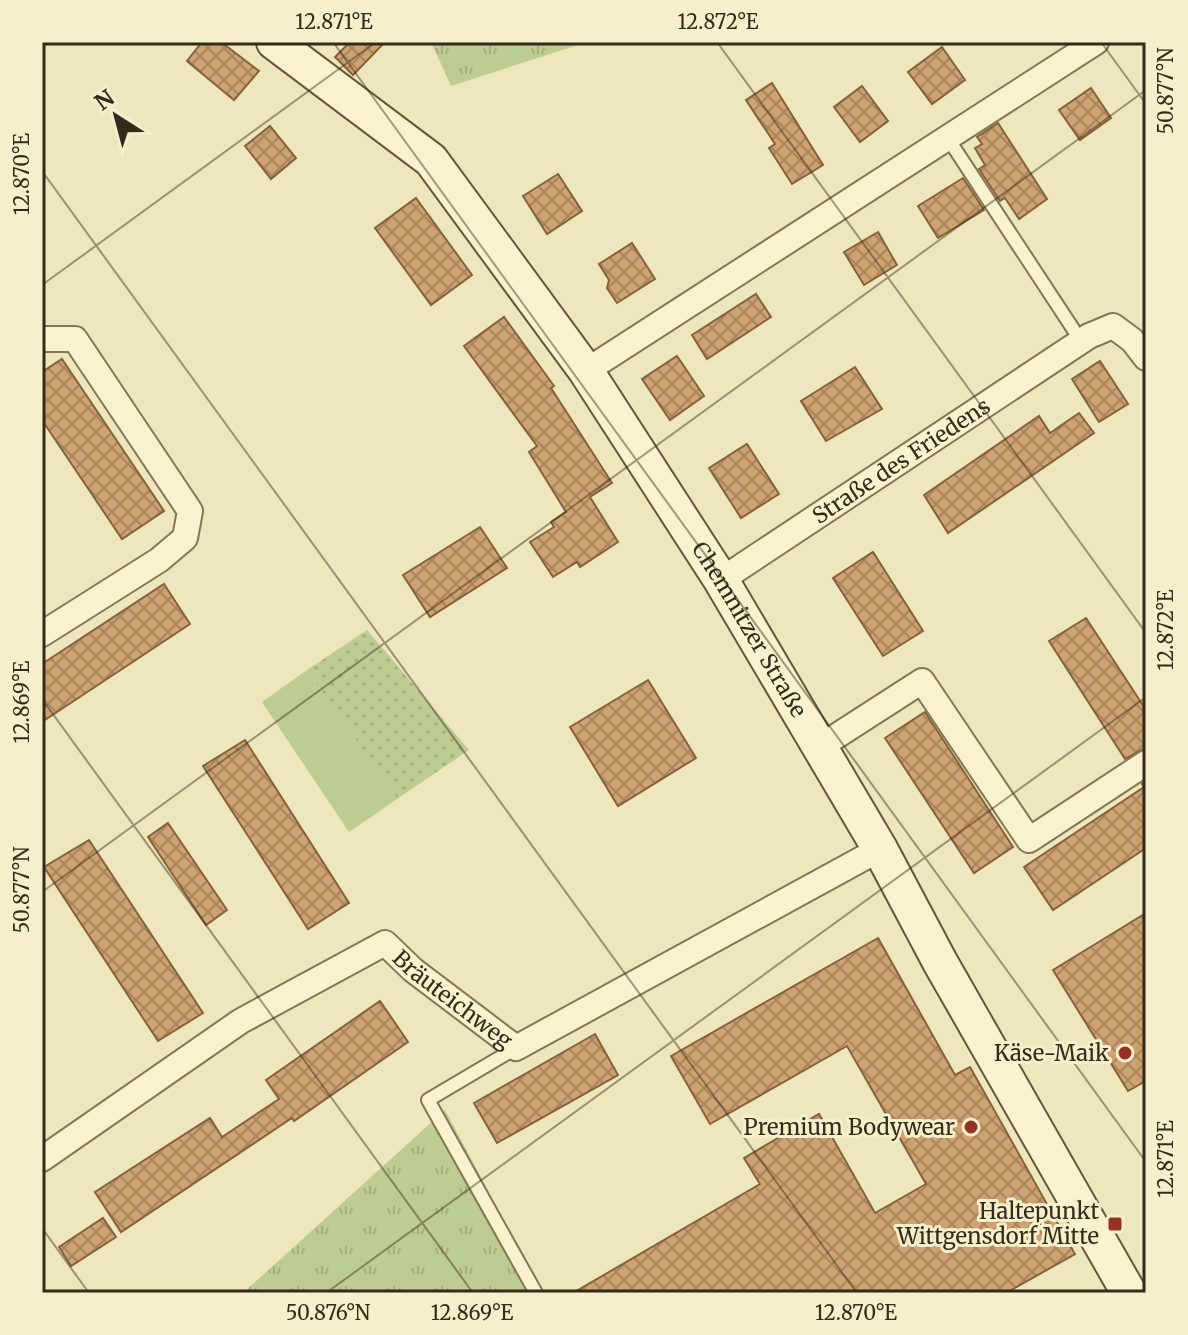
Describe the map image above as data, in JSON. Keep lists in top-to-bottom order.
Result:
{
  "streets": {
    "street": ["Straße des Friedens", "Chemnitzer Straße", "Bräuteichweg"]
  },
  "crossings": [
    ["Straße des Friedens", "Chemnitzer Straße"],
    ["Chemnitzer Straße", "Bräuteichweg"]
  ],
  "places": {
    "other": ["Käse-Maik", "Premium Bodywear"],
    "transit": ["Haltepunkt Wittgensdorf Mitte"]
  },
  "north": "top left",
  "coordinates": [
    "12.871°E",
    "12.872°E",
    "50.877°N",
    "12.870°E",
    "12.869°E",
    "50.876°N"
  ]
}
